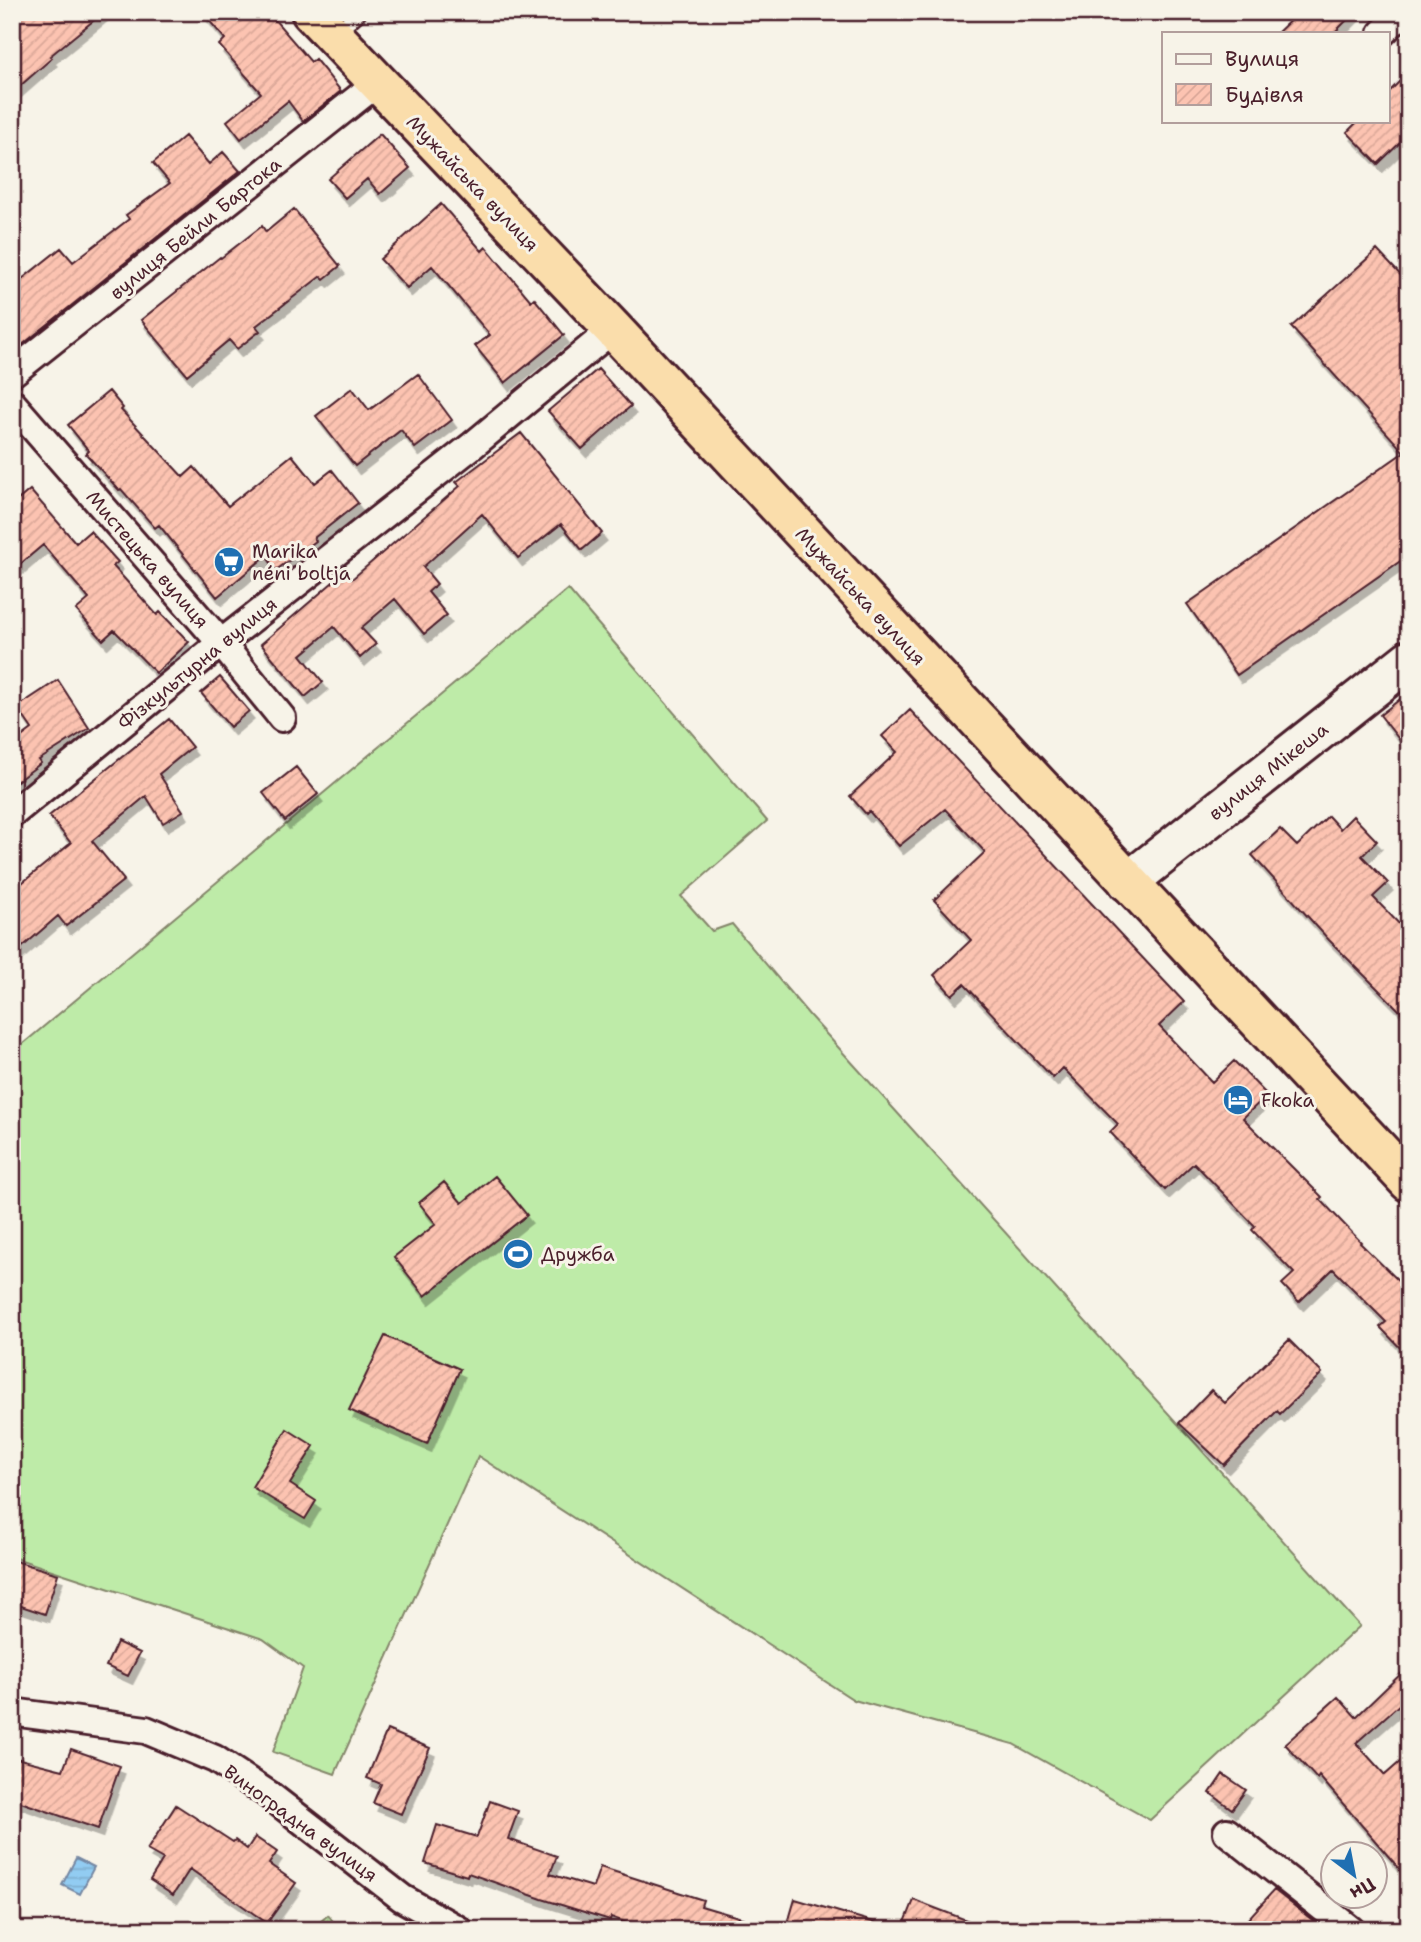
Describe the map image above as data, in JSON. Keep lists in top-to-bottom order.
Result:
{
  "streets": {
    "highway": ["Мужайська вулиця"],
    "main road": ["вулиця Мікеша"],
    "street": [
      "вулиця Бейли Бартока",
      "Мистецька вулиця",
      "Фізкультурна вулиця",
      "Виноградна вулиця"
    ]
  },
  "crossings": [
    ["Мужайська вулиця", "вулиця Бейли Бартока"],
    ["Мужайська вулиця", "Фізкультурна вулиця"],
    ["Мужайська вулиця", "вулиця Мікеша"],
    ["Мистецька вулиця", "Фізкультурна вулиця"]
  ],
  "places": {
    "supermarket": ["Marika néni boltja"],
    "hotel": ["Fkoka"],
    "sports": ["Дружба"]
  },
  "legend": ["Вулиця", "Будівля"],
  "north": "bottom right"
}
